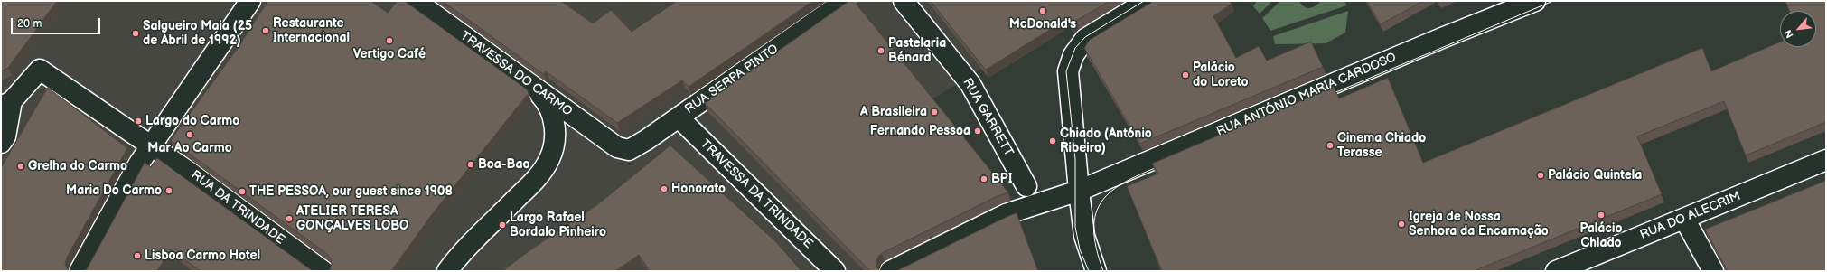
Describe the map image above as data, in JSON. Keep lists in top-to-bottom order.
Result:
{
  "streets": {
    "street": [
      "TRAVESSA DO CARMO",
      "RUA SERPA PINTO",
      "RUA ANTÓNIO MARIA CARDOSO",
      "RUA GARRETT",
      "TRAVESSA DA TRINDADE",
      "RUA DA TRINDADE",
      "RUA DO ALECRIM"
    ]
  },
  "crossings": [
    ["TRAVESSA DO CARMO", "RUA SERPA PINTO"],
    ["RUA SERPA PINTO", "TRAVESSA DA TRINDADE"]
  ],
  "places": [
    "McDonald's",
    "Restaurante Internacional",
    "Salgueiro Maia (25 de Abril de 1992)",
    "Vertigo Café",
    "Pastelaria Bénard",
    "Palácio do Loreto",
    "A Brasileira",
    "Largo do Carmo",
    "Fernando Pessoa",
    "Mar Ao Carmo",
    "Chiado (António Ribeiro)",
    "Cinema Chiado Terasse",
    "Boa-Bao",
    "Grelha do Carmo",
    "Palácio Quintela",
    "BPI",
    "Honorato",
    "Maria Do Carmo",
    "THE PESSOA, our guest since 1908",
    "Palácio Chiado",
    "ATELIER TERESA GONÇALVES LOBO",
    "Igreja de Nossa Senhora da Encarnação",
    "Largo Rafael Bordalo Pinheiro",
    "Lisboa Carmo Hotel"
  ],
  "scale_bar": "20 m",
  "north": "bottom left"
}
